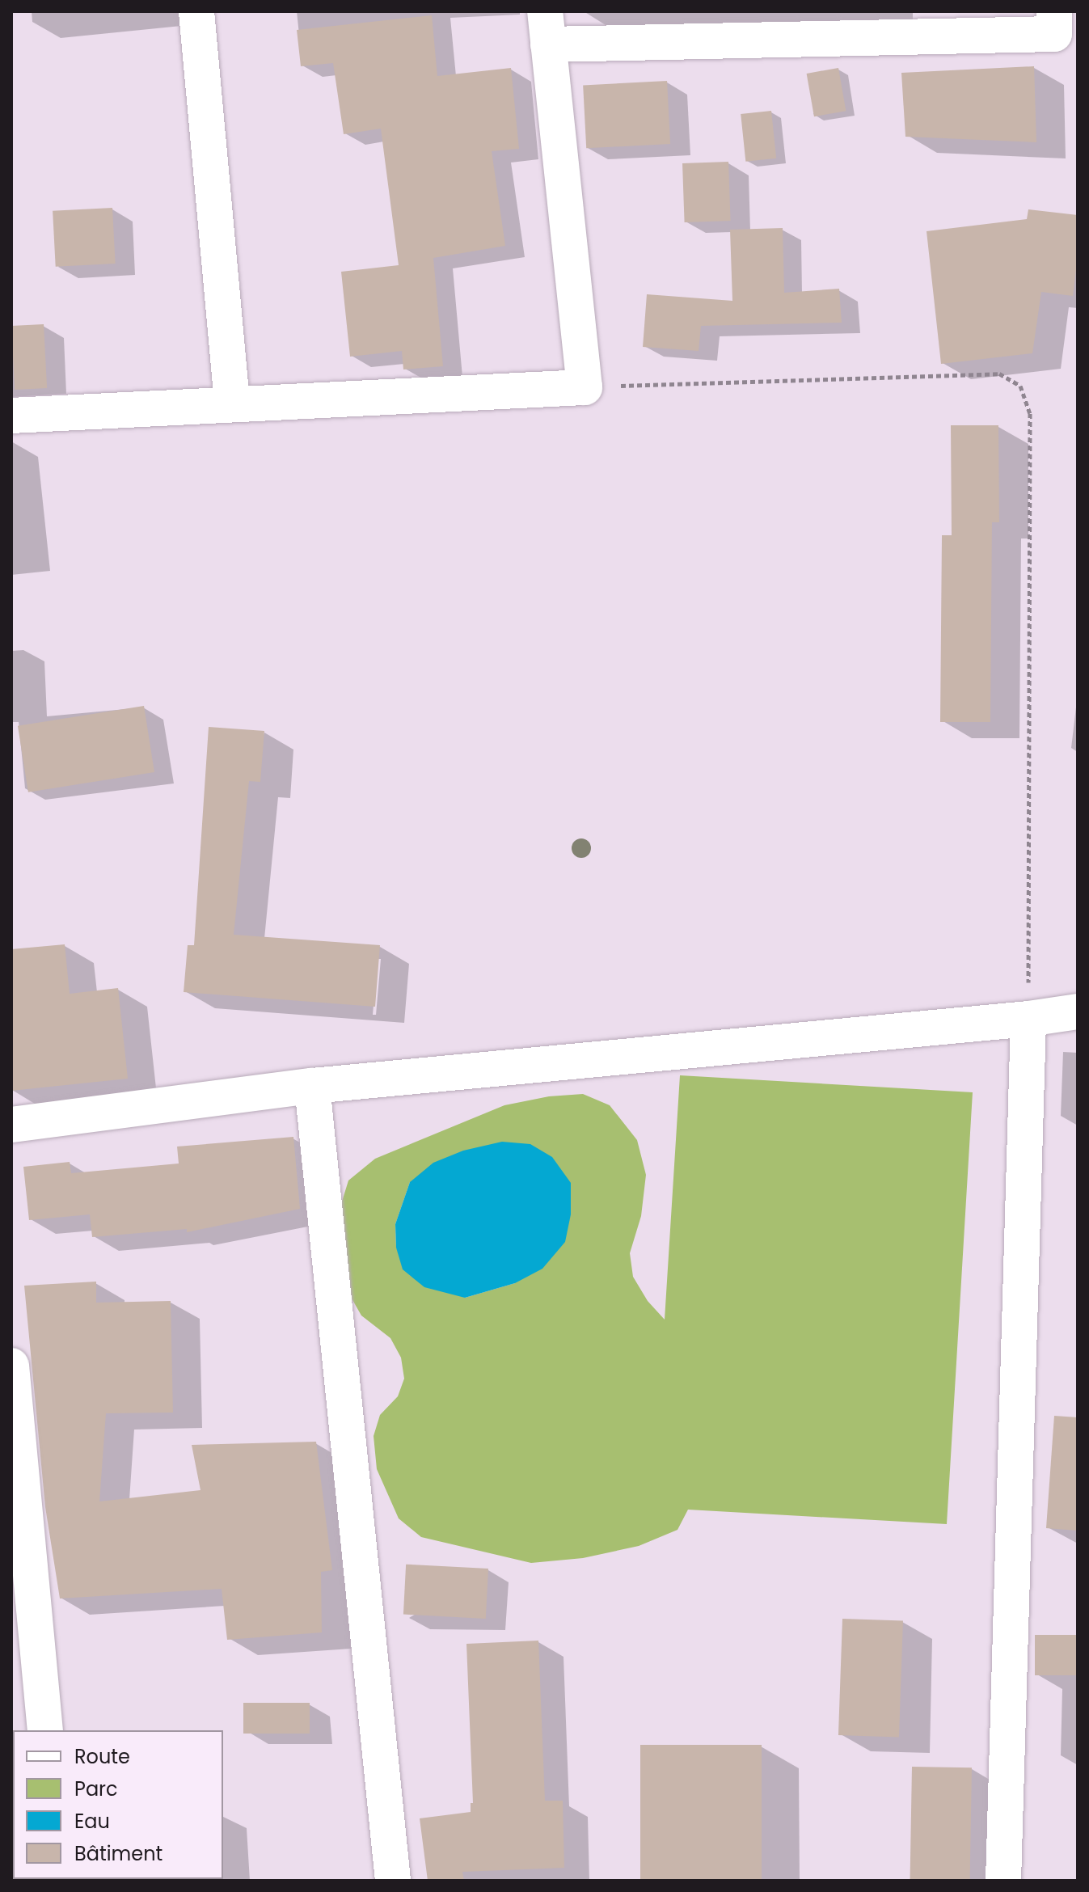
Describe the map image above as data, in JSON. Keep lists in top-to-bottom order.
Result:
{
  "legend": [
    "Route",
    "Parc",
    "Eau",
    "Bâtiment"
  ]
}
